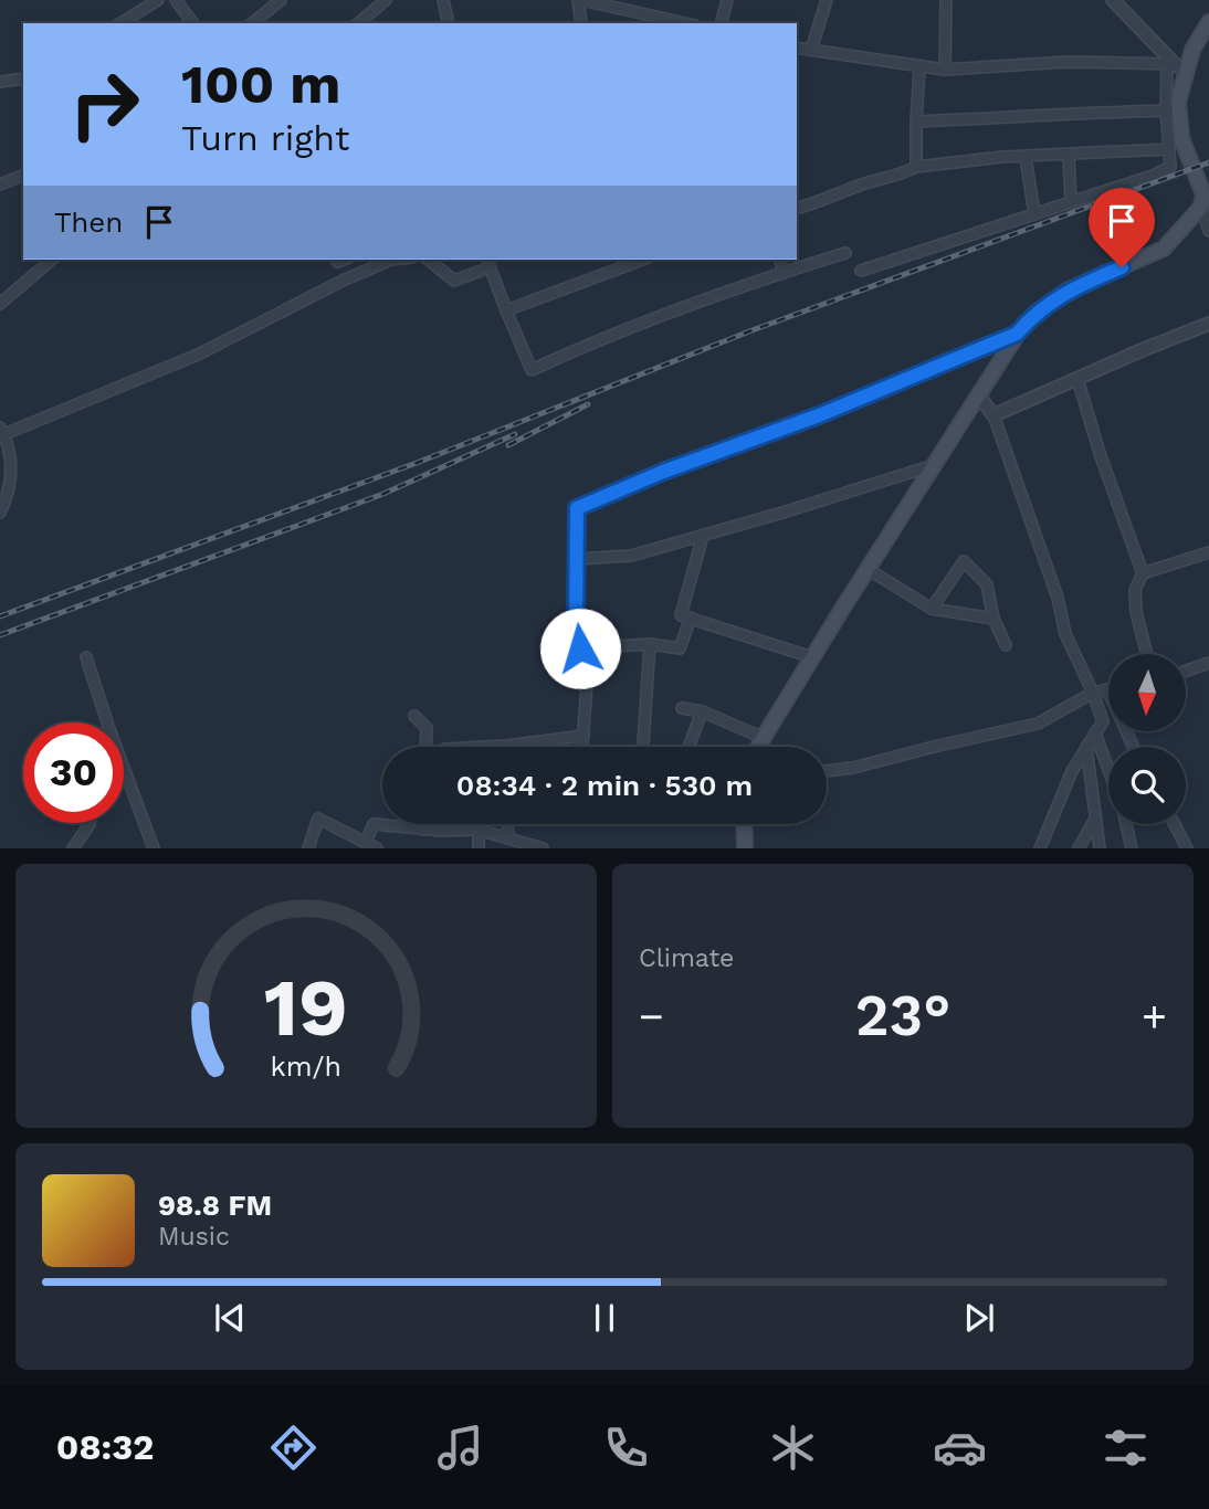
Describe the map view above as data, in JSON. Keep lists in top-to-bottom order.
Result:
{
  "north": "bottom",
  "page": {
    "turn": ["100 m", "Turn right"],
    "then": "Then",
    "limit": "30",
    "trip": "08:34 · 2 min · 530 m",
    "tile": "Climate",
    "heat": ["−", "23°", "+"],
    "song": ["98.8 FM", "Music"],
    "tabs": "08:32",
    "gauge": ["19", "km/h"]
  }
}
